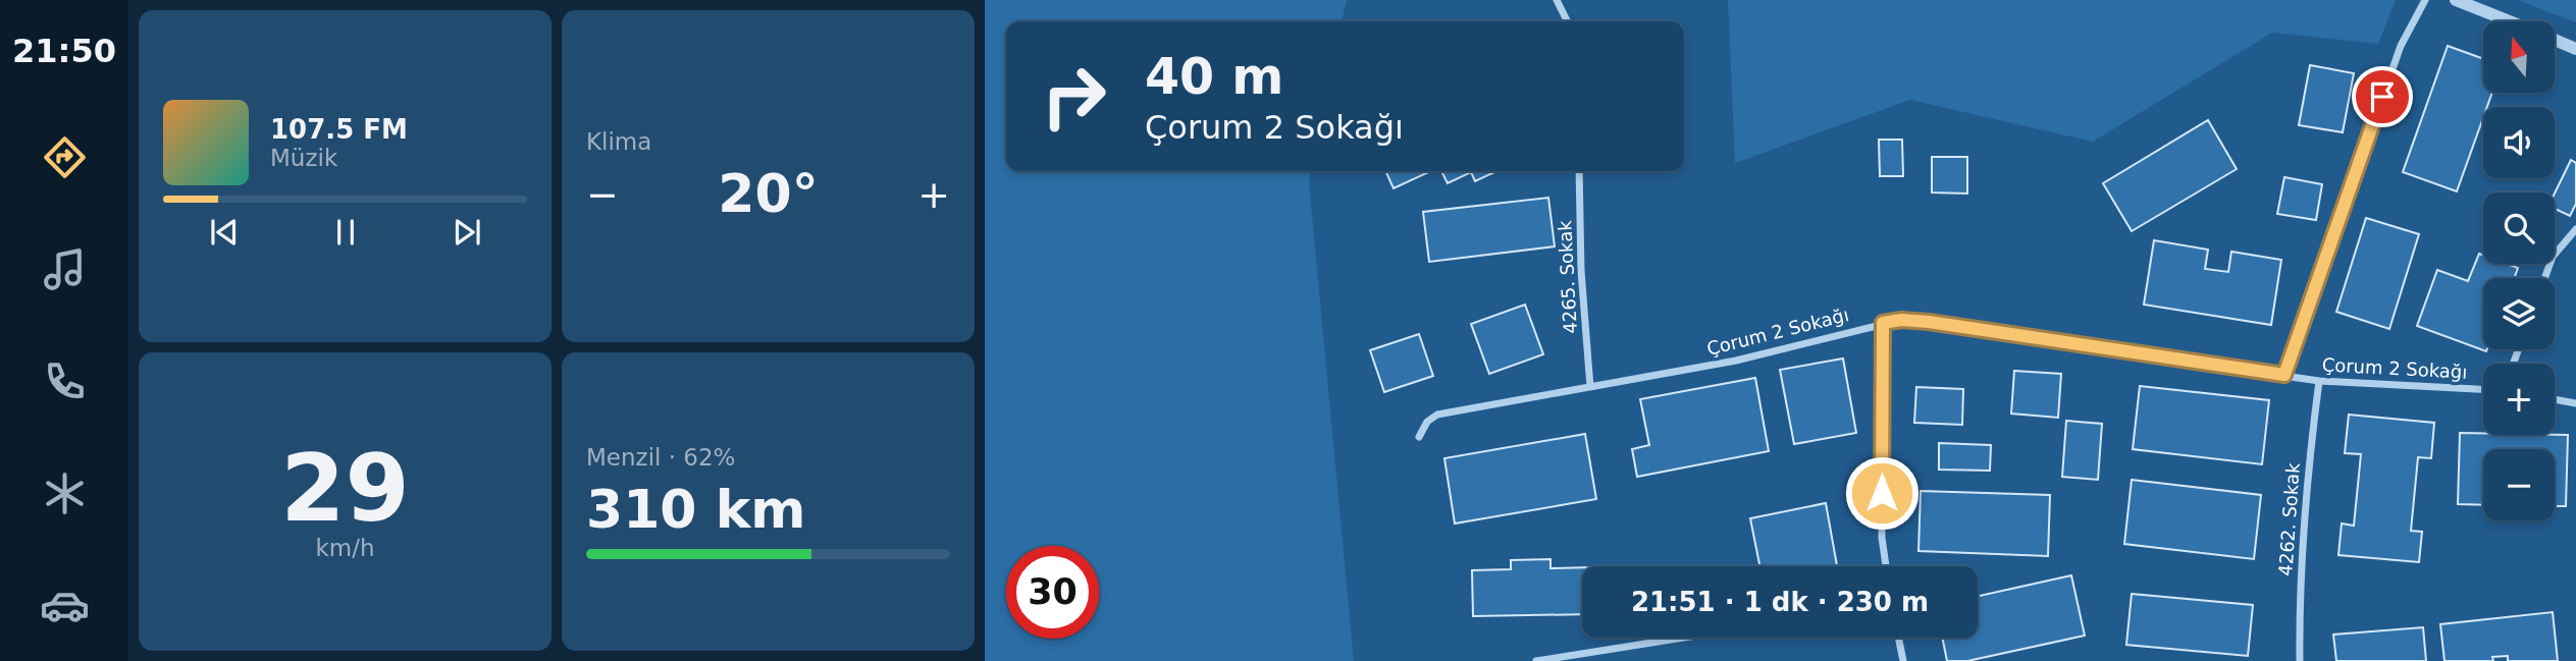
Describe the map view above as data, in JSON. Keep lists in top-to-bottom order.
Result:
{
  "streets": {
    "street": ["4265. Sokak", "Çorum 2 Sokağı", "4262. Sokak"]
  },
  "crossings": [
    ["4265. Sokak", "Çorum 2 Sokağı"],
    ["Çorum 2 Sokağı", "4262. Sokak"]
  ],
  "north": "top",
  "page": {
    "tabs": "21:50",
    "tile": [
      "Klima",
      ["29", "km/h"],
      ["Menzil · 62%", "310 km"]
    ],
    "map_buttons": ["+", "−"],
    "turn": ["40 m", "Çorum 2 Sokağı"],
    "song": ["107.5 FM", "Müzik"],
    "heat": ["−", "20°", "+"],
    "limit": "30",
    "trip": "21:51 · 1 dk · 230 m"
  }
}
